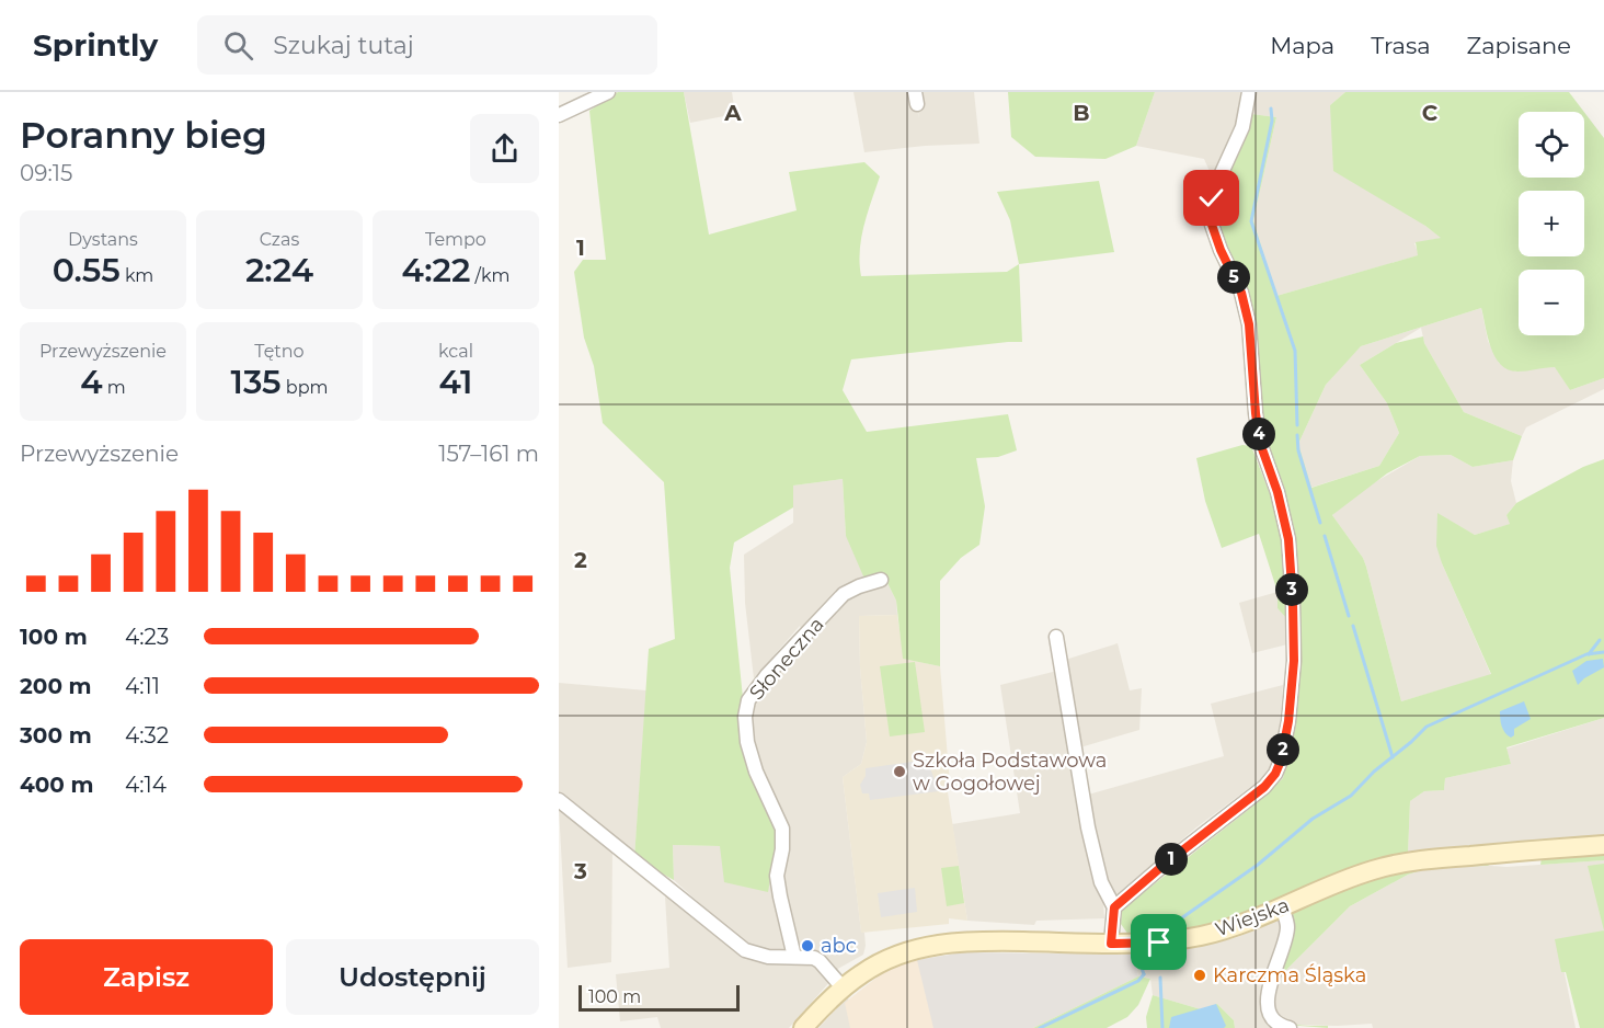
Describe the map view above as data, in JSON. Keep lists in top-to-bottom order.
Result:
{
  "streets": {
    "street": ["Słoneczna", "Wiejska"]
  },
  "places": ["Szkoła Podstawowa w Gogołowej", "abc", "Karczma Śląska"],
  "scale_bar": "100 m",
  "page": {
    "header": "Sprintly",
    "search": "Szukaj tutaj",
    "nav": ["Mapa", "Trasa", "Zapisane"],
    "heading": ["Poranny bieg", "09:15"],
    "map_buttons": ["+", "−"],
    "stats": [
      ["Dystans", "0.55 km"],
      ["Czas", "2:24"],
      ["Tempo", "4:22 /km"],
      ["Przewyższenie", "4 m"],
      ["Tętno", "135 bpm"],
      ["kcal", "41"]
    ],
    "pins": [
      "5",
      "4",
      "3",
      "2",
      "1"
    ],
    "chart": ["Przewyższenie", "157–161 m"],
    "list": [
      {
        "name": "100 m",
        "note": "4:23"
      },
      {
        "name": "200 m",
        "note": "4:11"
      },
      {
        "name": "300 m",
        "note": "4:32"
      },
      {
        "name": "400 m",
        "note": "4:14"
      }
    ],
    "buttons": ["Zapisz", "Udostępnij"],
    "scale": "100 m"
  },
  "grid": {
    "columns": ["A", "B", "C"],
    "rows": ["1", "2", "3"]
  }
}
